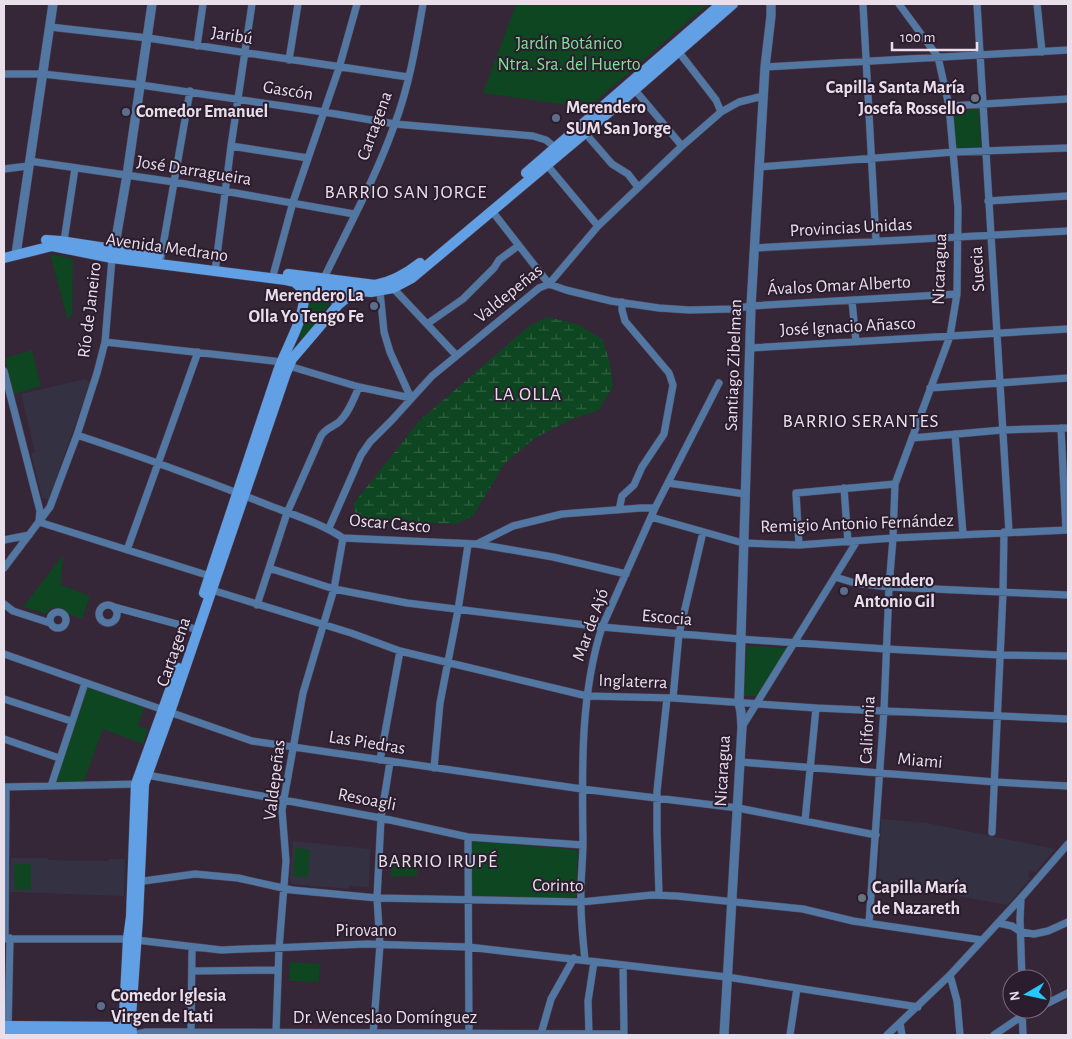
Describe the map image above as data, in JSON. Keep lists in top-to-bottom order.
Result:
{
  "streets": {
    "main road": ["Cartagena", "Avenida Medrano"],
    "street": [
      "Jaribú",
      "Gascón",
      "José Darragueira",
      "Provincias Unidas",
      "Nicaragua",
      "Suecia",
      "Ávalos Omar Alberto",
      "Valdepeñas",
      "Río de Janeiro",
      "José Ignacio Añasco",
      "Santiago Zibelman",
      "Oscar Casco",
      "Remigio Antonio Fernández",
      "Escocia",
      "Mar de Ajó",
      "Inglaterra",
      "California",
      "Las Piedras",
      "Miami",
      "Resoagli",
      "Corinto",
      "Pirovano",
      "Dr. Wenceslao Domínguez"
    ]
  },
  "crossings": [
    ["Jaribú", "Cartagena"],
    ["Jaribú", "Río de Janeiro"],
    ["Gascón", "Cartagena"],
    ["Gascón", "Río de Janeiro"],
    ["Cartagena", "José Darragueira"],
    ["Cartagena", "Avenida Medrano"],
    ["Cartagena", "Oscar Casco"],
    ["Cartagena", "Inglaterra"],
    ["Cartagena", "Las Piedras"],
    ["Cartagena", "Resoagli"],
    ["Cartagena", "Corinto"],
    ["Cartagena", "Pirovano"],
    ["Cartagena", "Dr. Wenceslao Domínguez"],
    ["José Darragueira", "Río de Janeiro"],
    ["Provincias Unidas", "Nicaragua"],
    ["Provincias Unidas", "Suecia"],
    ["Provincias Unidas", "Santiago Zibelman"],
    ["Avenida Medrano", "Río de Janeiro"],
    ["Nicaragua", "Ávalos Omar Alberto"],
    ["Nicaragua", "José Ignacio Añasco"],
    ["Nicaragua", "Santiago Zibelman"],
    ["Nicaragua", "Remigio Antonio Fernández"],
    ["Nicaragua", "Escocia"],
    ["Nicaragua", "Inglaterra"],
    ["Nicaragua", "California"],
    ["Nicaragua", "Las Piedras"],
    ["Nicaragua", "Miami"],
    ["Nicaragua", "Corinto"],
    ["Nicaragua", "Pirovano"],
    ["Suecia", "José Ignacio Añasco"],
    ["Suecia", "Remigio Antonio Fernández"],
    ["Suecia", "Escocia"],
    ["Suecia", "Inglaterra"],
    ["Suecia", "Miami"],
    ["Ávalos Omar Alberto", "Valdepeñas"],
    ["Ávalos Omar Alberto", "Santiago Zibelman"],
    ["Valdepeñas", "Santiago Zibelman"],
    ["Valdepeñas", "Oscar Casco"],
    ["Valdepeñas", "Escocia"],
    ["Valdepeñas", "Inglaterra"],
    ["Valdepeñas", "Las Piedras"],
    ["Valdepeñas", "Resoagli"],
    ["Valdepeñas", "Corinto"],
    ["Valdepeñas", "Pirovano"],
    ["Valdepeñas", "Dr. Wenceslao Domínguez"],
    ["Río de Janeiro", "Oscar Casco"],
    ["José Ignacio Añasco", "Santiago Zibelman"],
    ["Santiago Zibelman", "Remigio Antonio Fernández"],
    ["Santiago Zibelman", "Escocia"],
    ["Santiago Zibelman", "Inglaterra"],
    ["Oscar Casco", "Mar de Ajó"],
    ["Remigio Antonio Fernández", "Mar de Ajó"],
    ["Remigio Antonio Fernández", "California"],
    ["Escocia", "Mar de Ajó"],
    ["Escocia", "California"],
    ["Mar de Ajó", "Inglaterra"],
    ["Mar de Ajó", "Las Piedras"],
    ["Mar de Ajó", "Resoagli"],
    ["Mar de Ajó", "Corinto"],
    ["Mar de Ajó", "Pirovano"],
    ["Inglaterra", "California"],
    ["California", "Las Piedras"],
    ["California", "Miami"],
    ["California", "Corinto"]
  ],
  "districts": [
    "BARRIO SAN JORGE",
    "LA OLLA",
    "BARRIO SERANTES",
    "BARRIO IRUPÉ"
  ],
  "parks": ["Jardín Botánico Ntra. Sra. del Huerto"],
  "places": [
    "Capilla Santa María Josefa Rossello",
    "Comedor Emanuel",
    "Merendero SUM San Jorge",
    "Merendero La Olla Yo Tengo Fe",
    "Merendero Antonio Gil",
    "Capilla María de Nazareth",
    "Comedor Iglesia Virgen de Itati"
  ],
  "scale_bar": "100 m",
  "north": "left"
}
